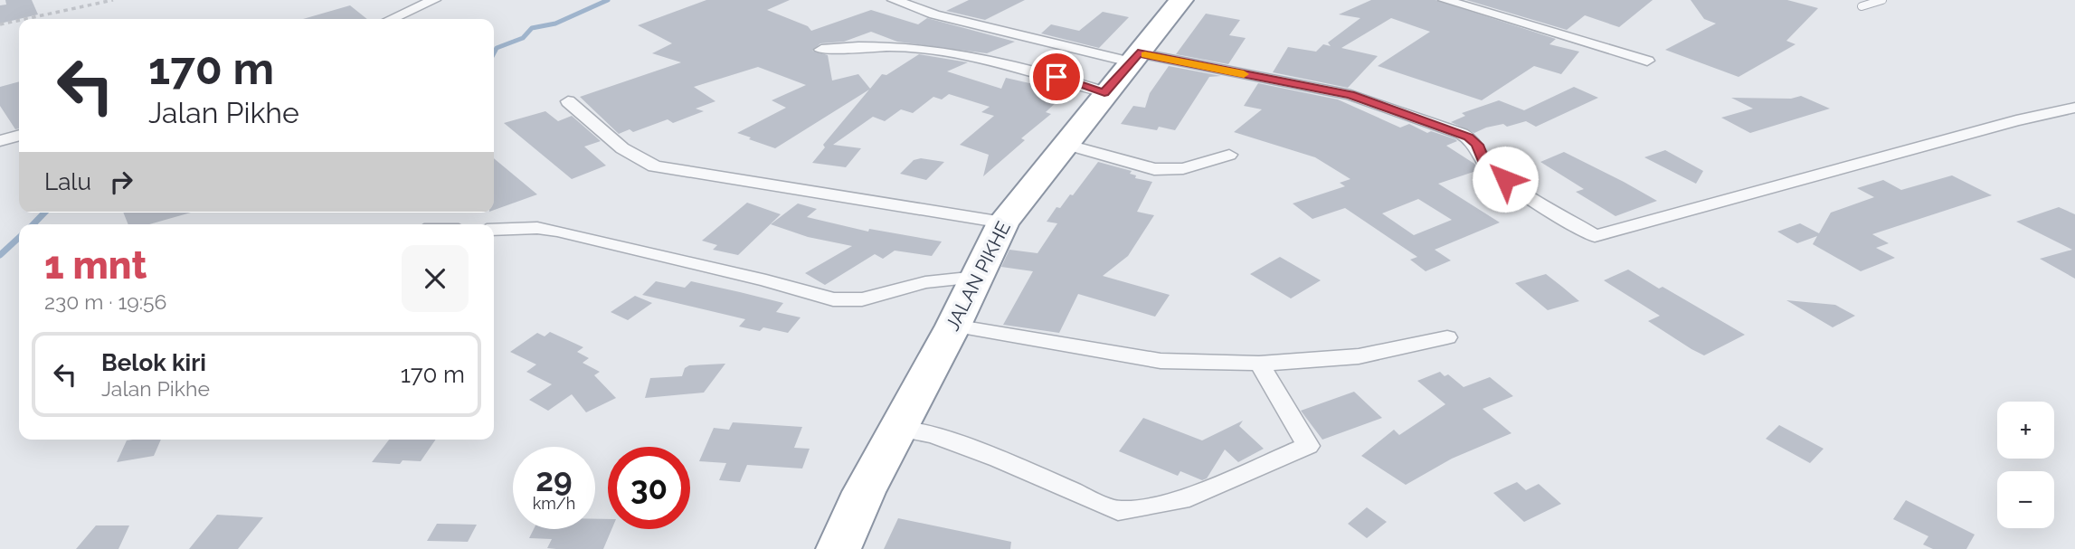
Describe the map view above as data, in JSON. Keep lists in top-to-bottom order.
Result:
{
  "streets": {
    "highway": ["JALAN PIKHE"]
  },
  "page": {
    "turn": ["170 m", "Jalan Pikhe"],
    "then": "Lalu",
    "heading": ["1 mnt", "230 m · 19:56"],
    "list": [
      {
        "name": "Belok kiri",
        "note": "Jalan Pikhe",
        "value": "170 m"
      }
    ],
    "map_buttons": ["+", "−"],
    "speed": "29 km/h",
    "limit": "30"
  }
}
